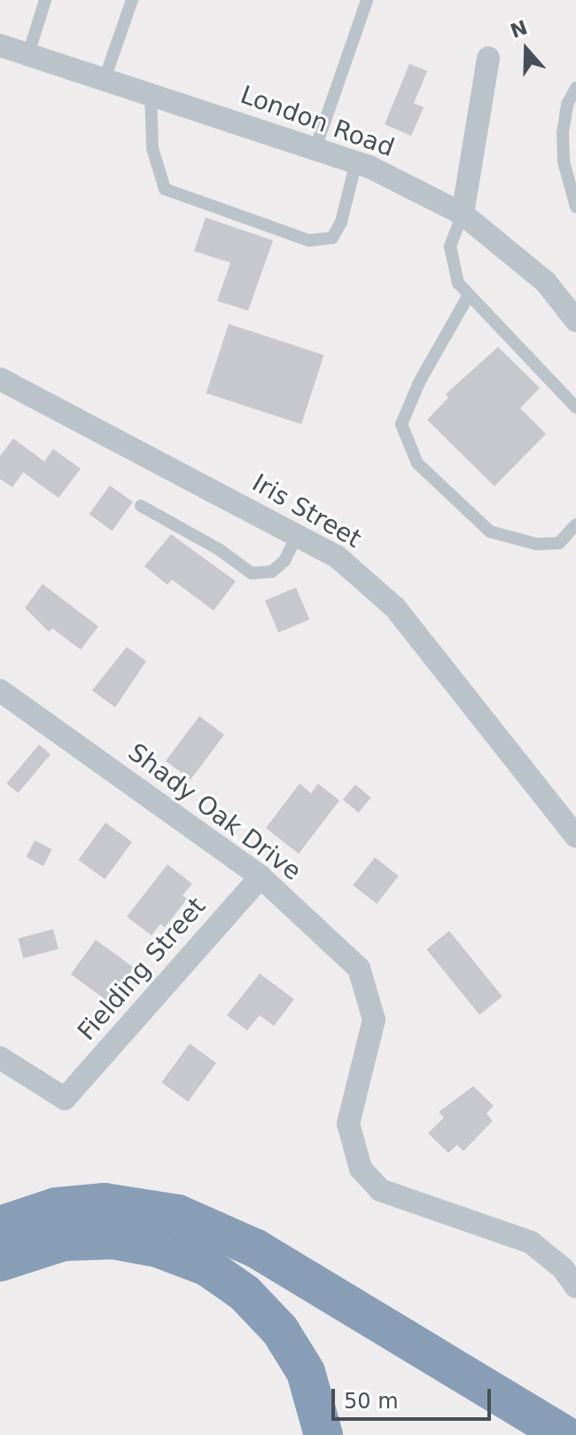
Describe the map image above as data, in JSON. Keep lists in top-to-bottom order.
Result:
{
  "streets": {
    "street": [
      "London Road",
      "Iris Street",
      "Shady Oak Drive",
      "Fielding Street"
    ]
  },
  "crossings": [
    ["Shady Oak Drive", "Fielding Street"]
  ],
  "scale_bar": "50 m",
  "north": "top"
}
